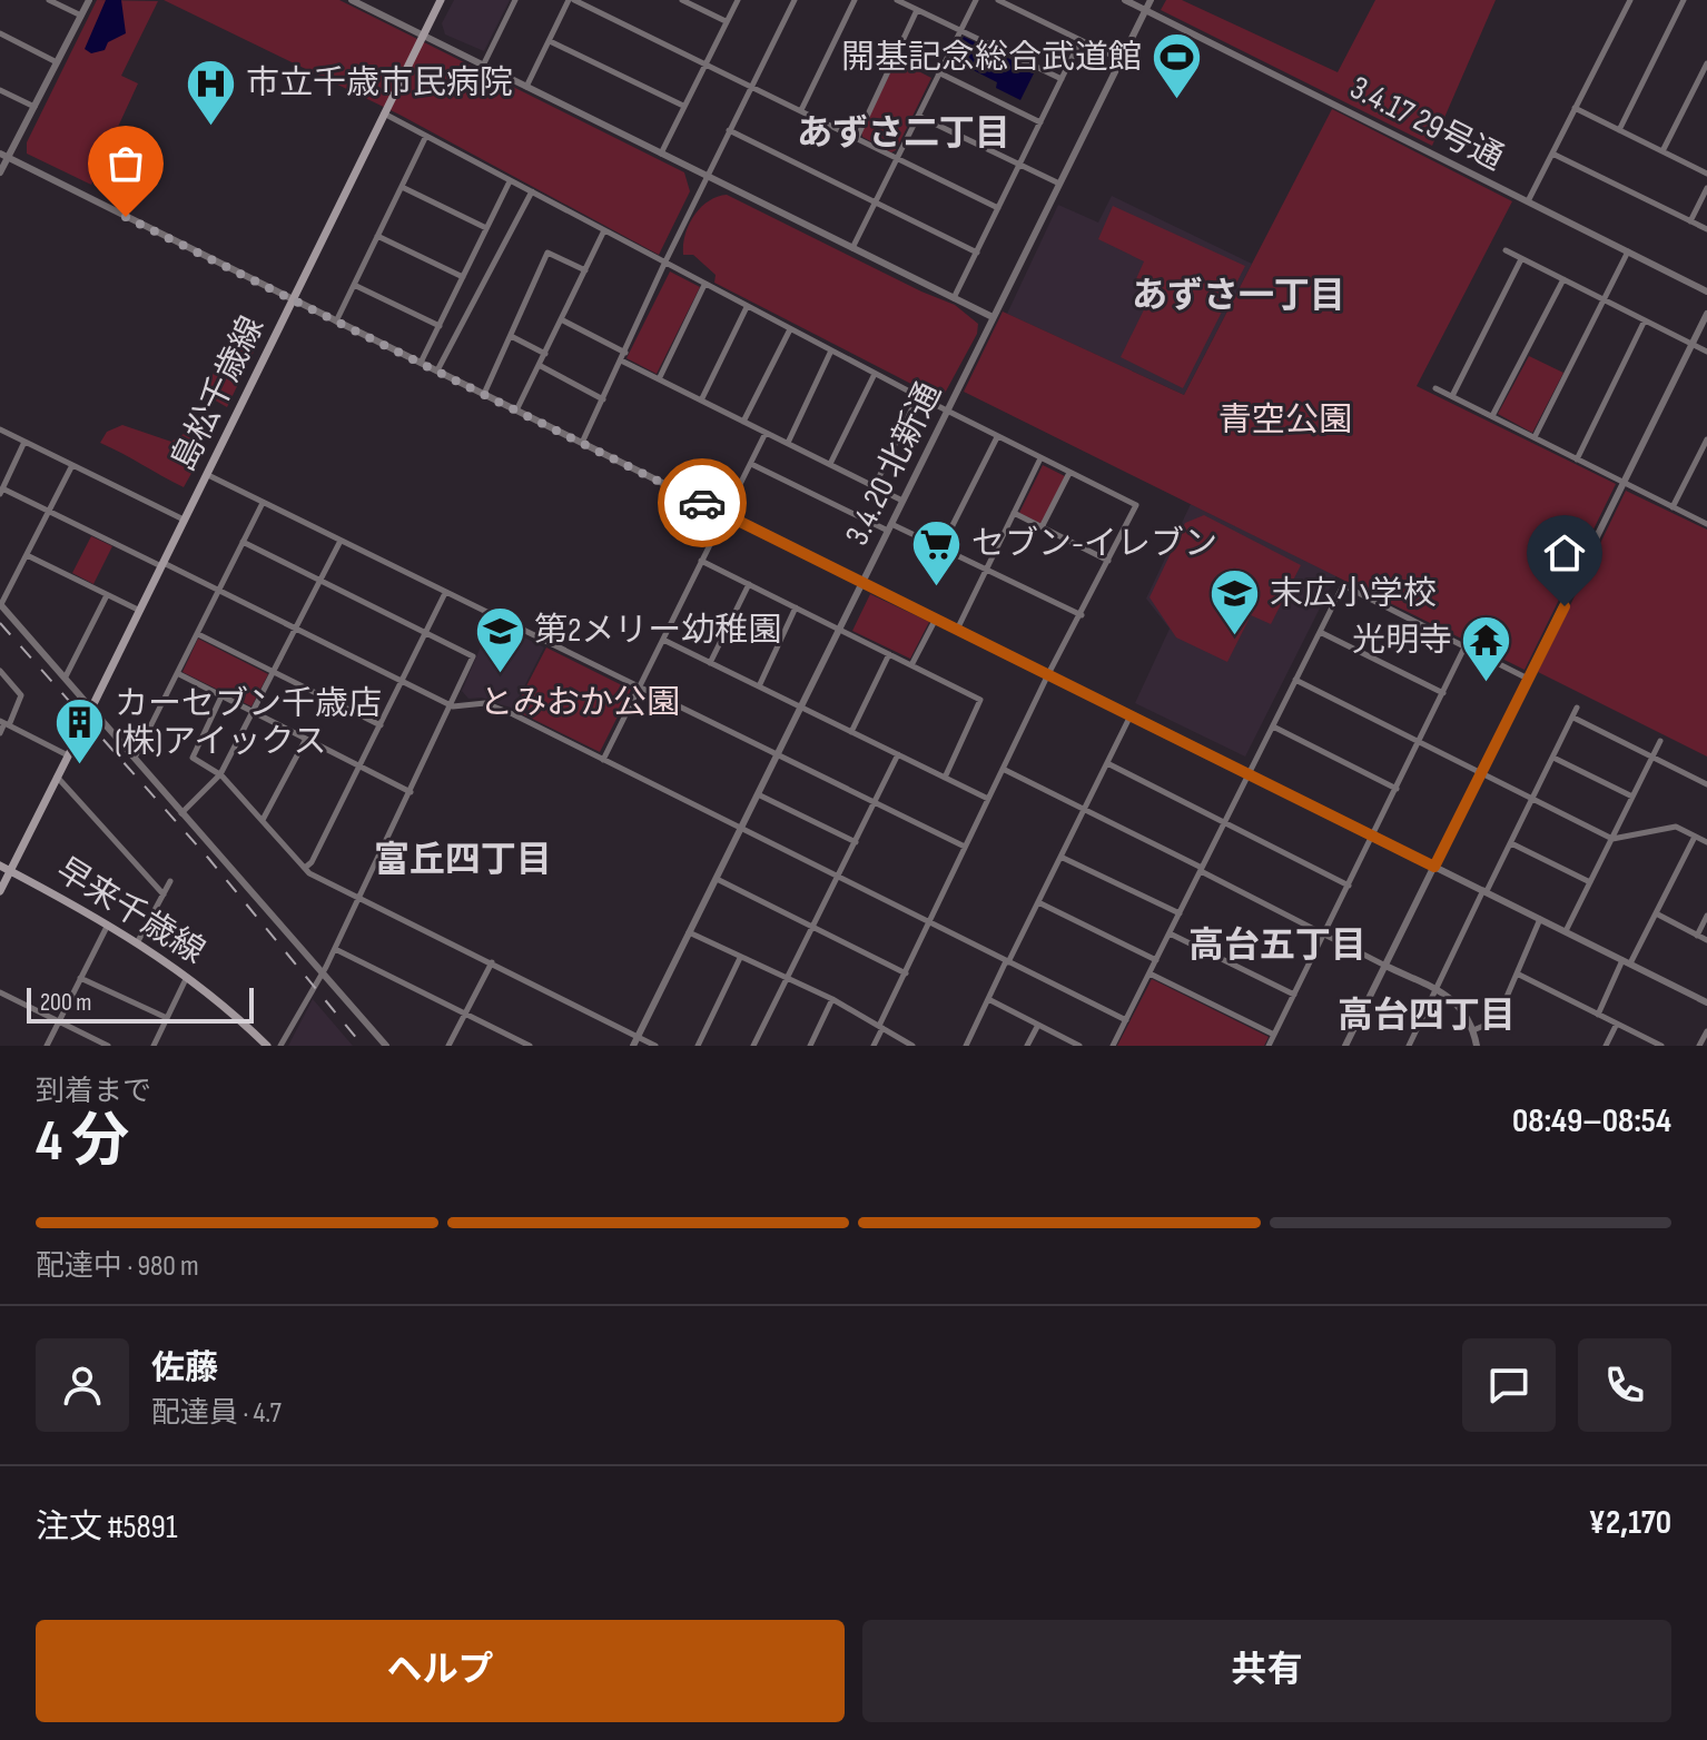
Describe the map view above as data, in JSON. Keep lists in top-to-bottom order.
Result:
{
  "streets": {
    "main road": ["島松千歳線", "早来千歳線"],
    "street": ["3.4.17 29号通", "3.4.20 北新通"]
  },
  "crossings": [
    ["3.4.17 29号通", "3.4.20 北新通"]
  ],
  "districts": [
    "あずさ二丁目",
    "あずさ一丁目",
    "富丘四丁目",
    "高台五丁目",
    "高台四丁目"
  ],
  "parks": ["青空公園", "とみおか公園"],
  "places": {
    "sports": ["開基記念総合武道館"],
    "hospital": ["市立千歳市民病院"],
    "supermarket": ["セブン-イレブン"],
    "school or university": ["末広小学校", "第2メリー幼稚園"],
    "temple": ["光明寺"],
    "building": ["カーセブン千歳店 (株)アイックス"]
  },
  "scale_bar": "200 m",
  "page": {
    "scale": "200 m",
    "heading": ["4 分", "到着まで", "08:49–08:54"],
    "panel": [
      "佐藤",
      "配達員 · 4.7",
      "注文 #5891",
      "¥2,170"
    ],
    "bar": "配達中 · 980 m",
    "buttons": ["ヘルプ", "共有"]
  }
}
